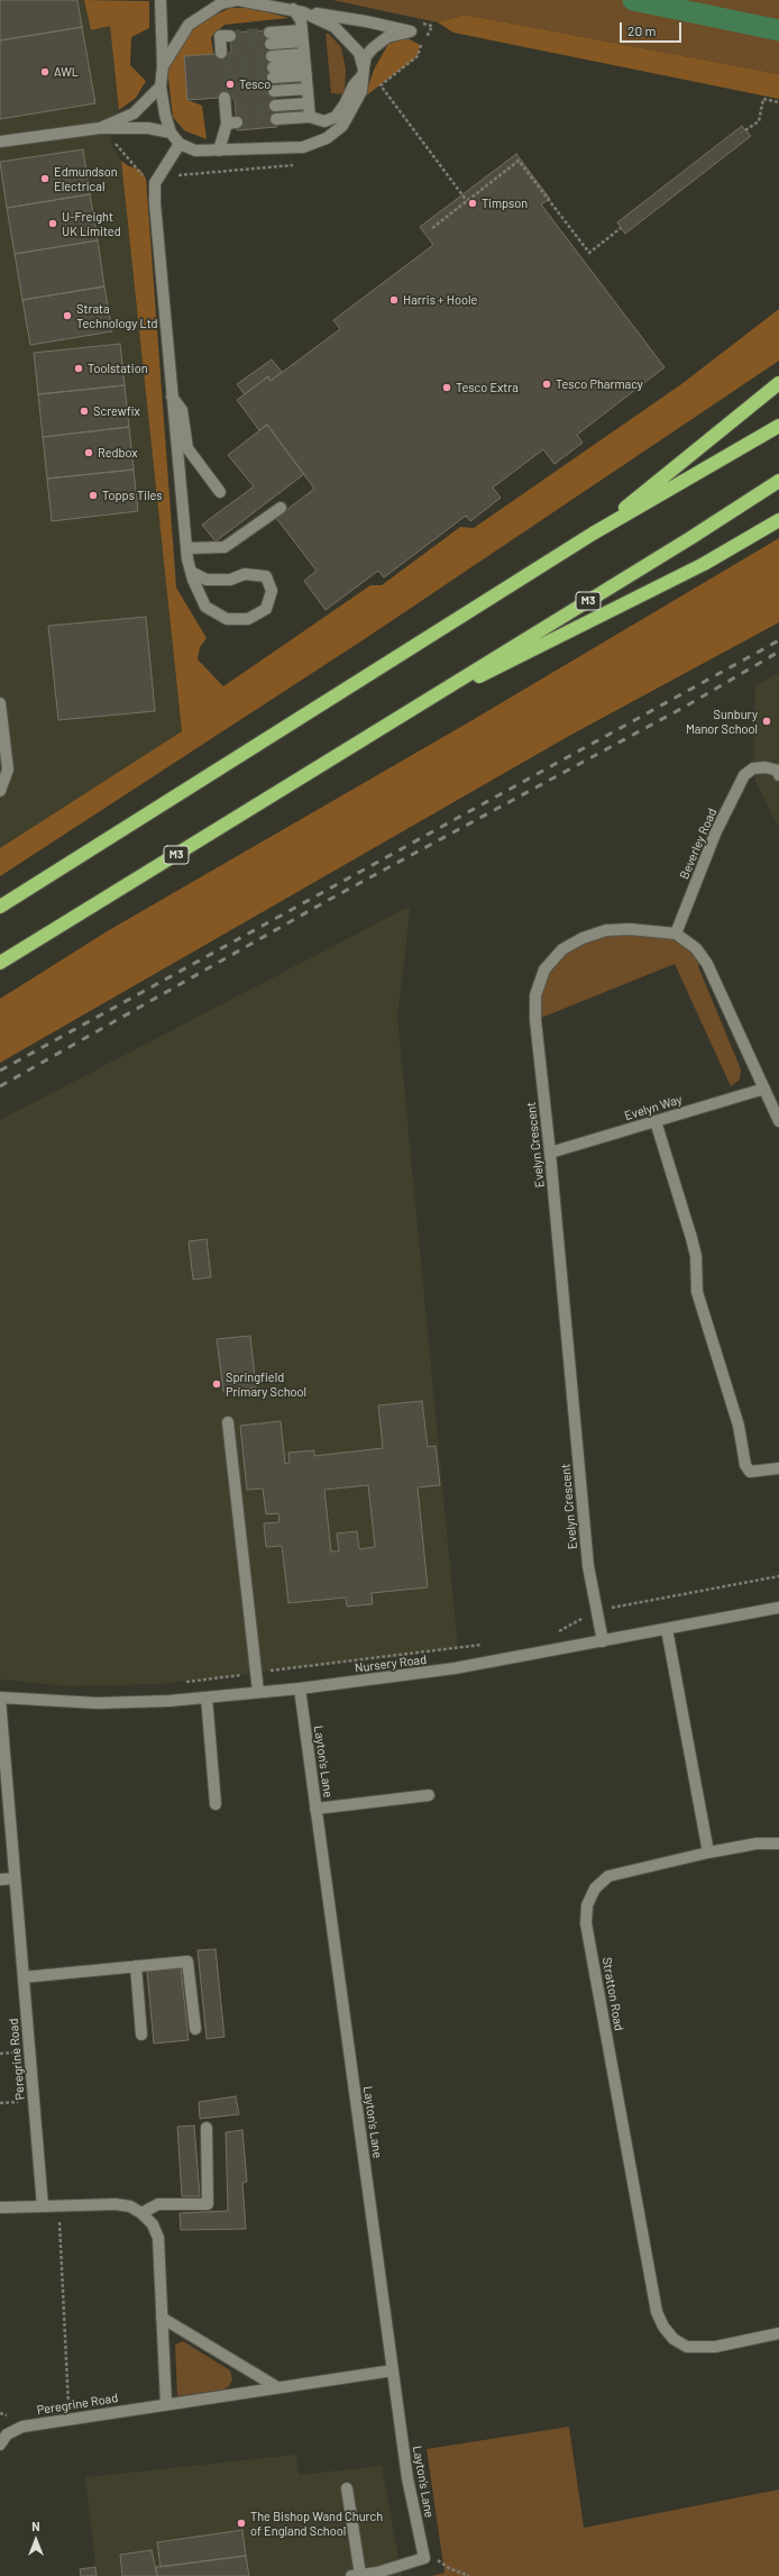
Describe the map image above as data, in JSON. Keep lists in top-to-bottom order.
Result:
{
  "streets": {
    "highway": ["M3"],
    "street": [
      "Beverley Road",
      "Evelyn Way",
      "Evelyn Crescent",
      "Nursery Road",
      "Layton's Lane",
      "Stratton Road",
      "Peregrine Road"
    ]
  },
  "crossings": [
    ["Beverley Road", "Evelyn Crescent"],
    ["Evelyn Way", "Evelyn Crescent"],
    ["Evelyn Crescent", "Nursery Road"],
    ["Nursery Road", "Layton's Lane"],
    ["Nursery Road", "Peregrine Road"],
    ["Layton's Lane", "Peregrine Road"]
  ],
  "places": [
    "AWL",
    "Tesco",
    "Edmundson Electrical",
    "Timpson",
    "U-Freight UK Limited",
    "Harris + Hoole",
    "Strata Technology Ltd",
    "Toolstation",
    "Tesco Pharmacy",
    "Tesco Extra",
    "Screwfix",
    "Redbox",
    "Topps Tiles",
    "Sunbury Manor School",
    "Springfield Primary School",
    "The Bishop Wand Church of England School"
  ],
  "scale_bar": "20 m",
  "north": "top"
}
